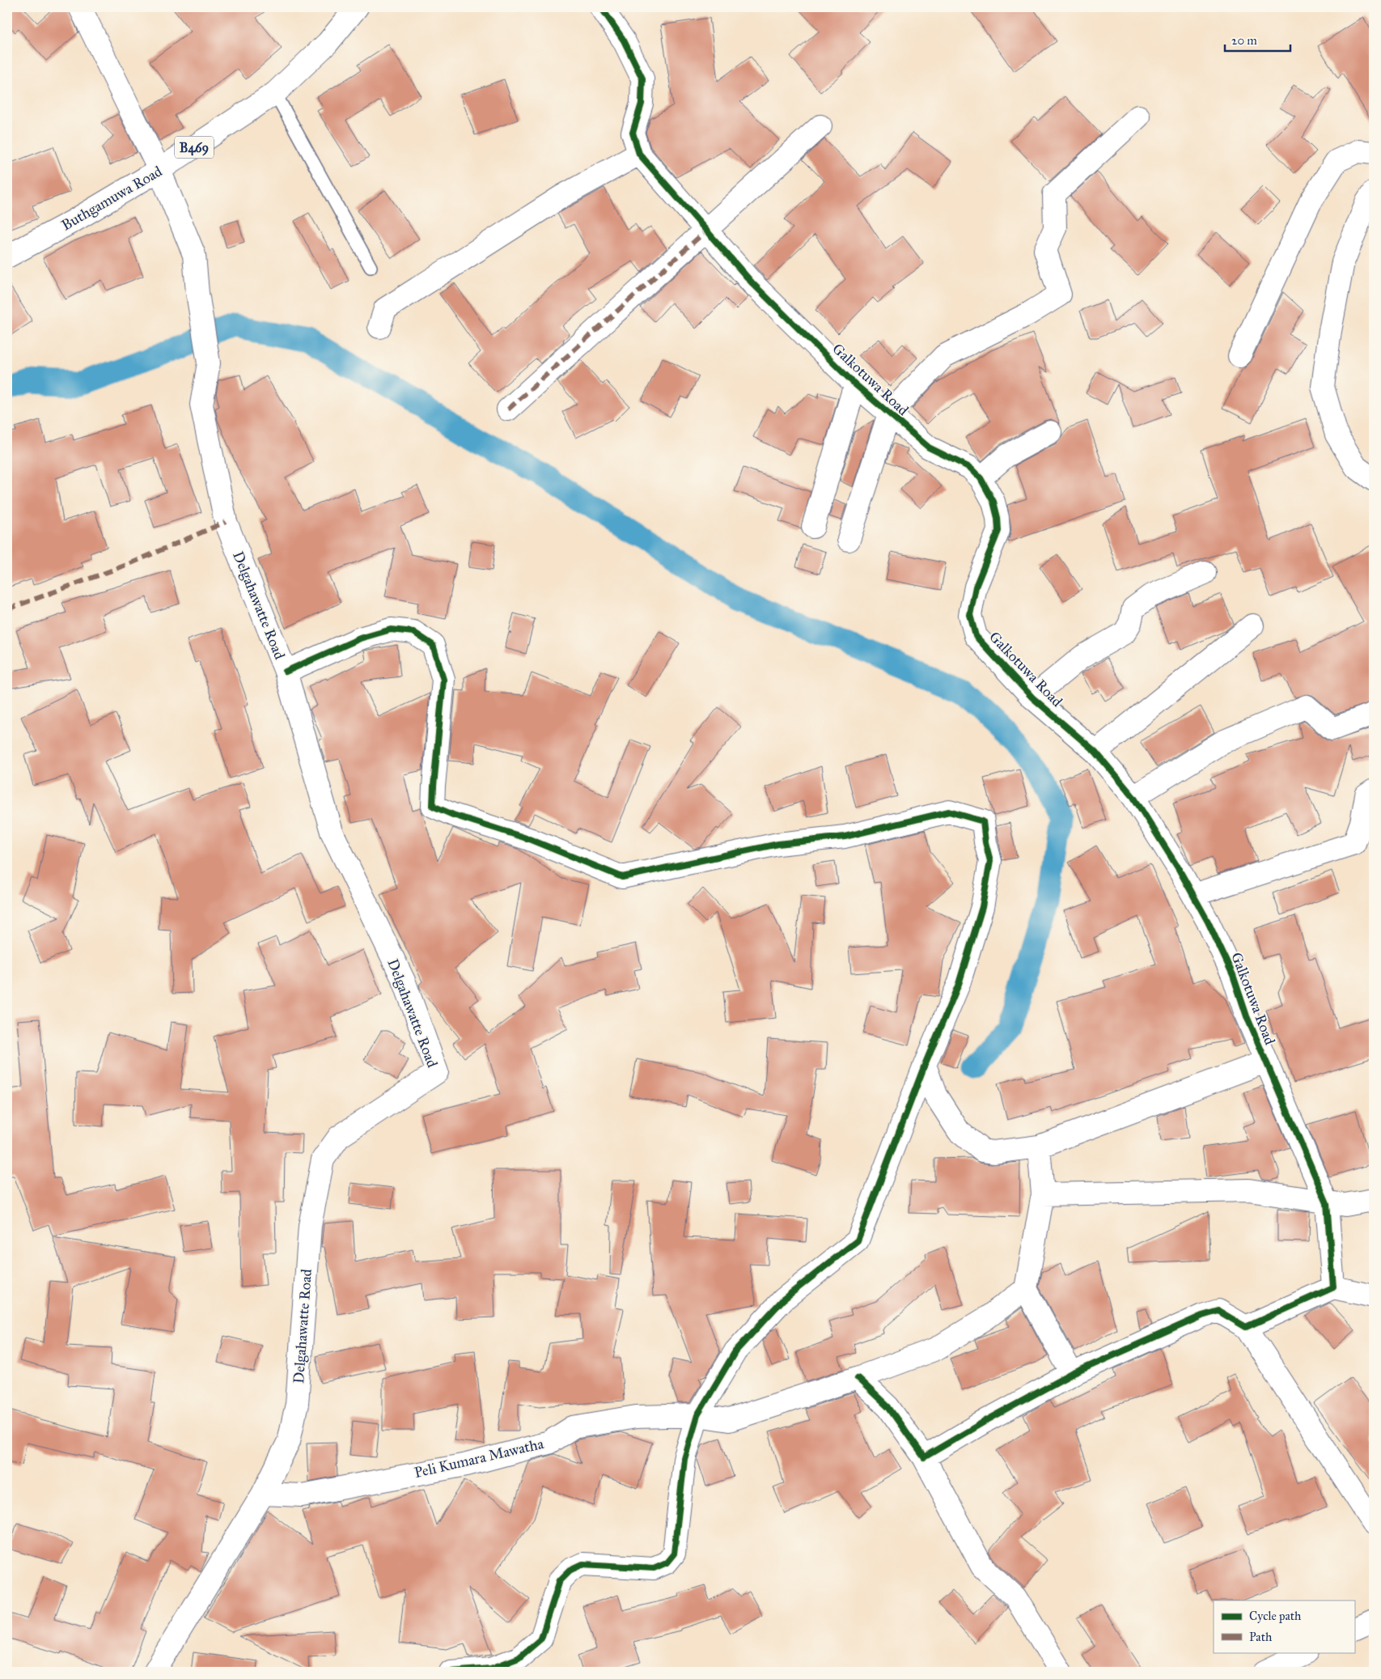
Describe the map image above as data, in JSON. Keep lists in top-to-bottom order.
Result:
{
  "streets": {
    "street": [
      "B469",
      "Buthgamuwa Road",
      "Galkotuwa Road",
      "Delgahawatte Road",
      "Peli Kumara Mawatha"
    ]
  },
  "crossings": [
    ["Buthgamuwa Road", "Delgahawatte Road"],
    ["Delgahawatte Road", "Peli Kumara Mawatha"]
  ],
  "legend": ["Cycle path", "Path"],
  "scale_bar": "20 m"
}
